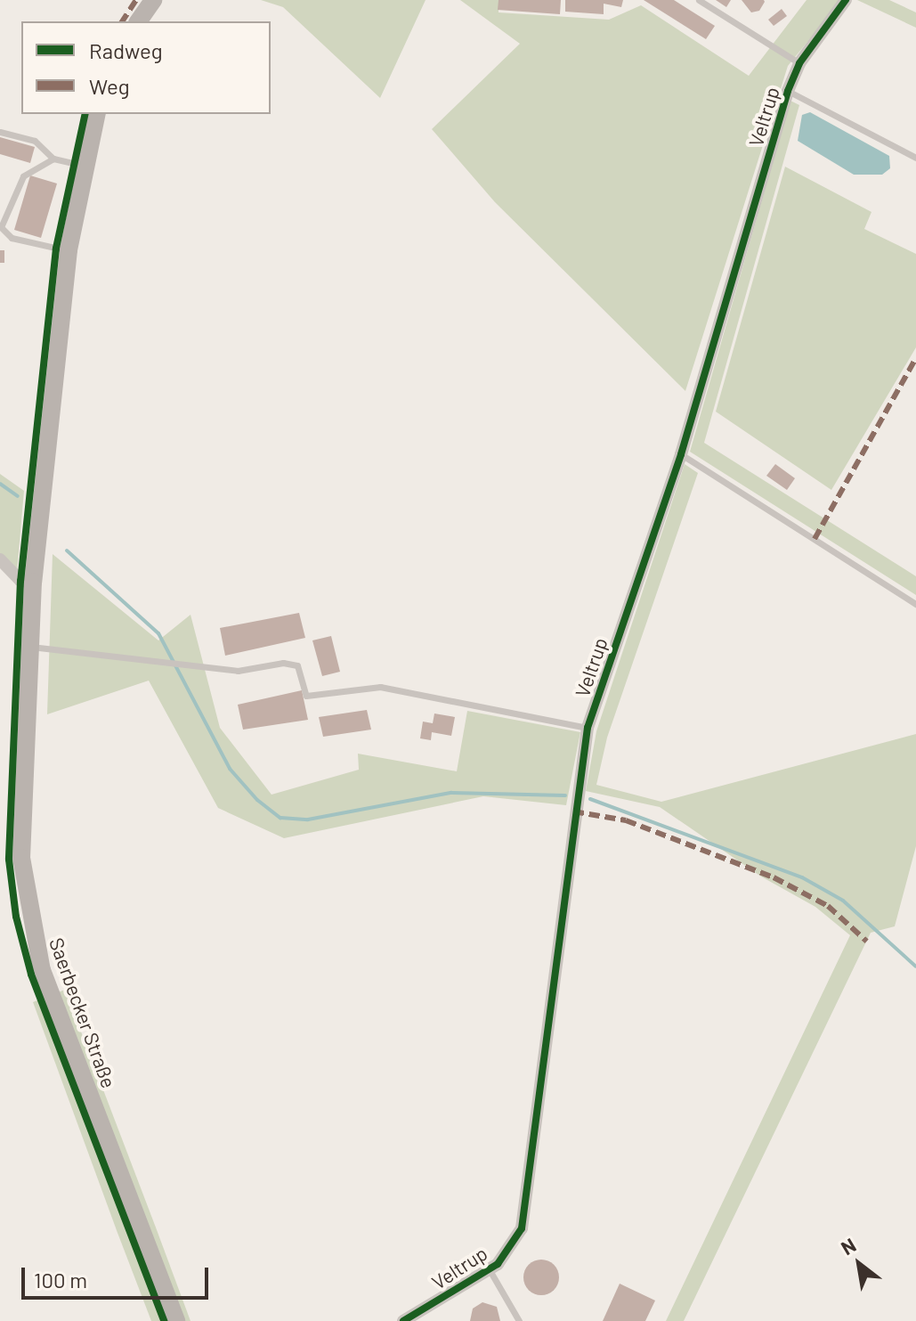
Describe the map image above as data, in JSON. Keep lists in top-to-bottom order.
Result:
{
  "streets": {
    "main road": ["Saerbecker Straße"],
    "street": ["Veltrup"]
  },
  "legend": ["Radweg", "Weg"],
  "scale_bar": "100 m",
  "north": "top left"
}
